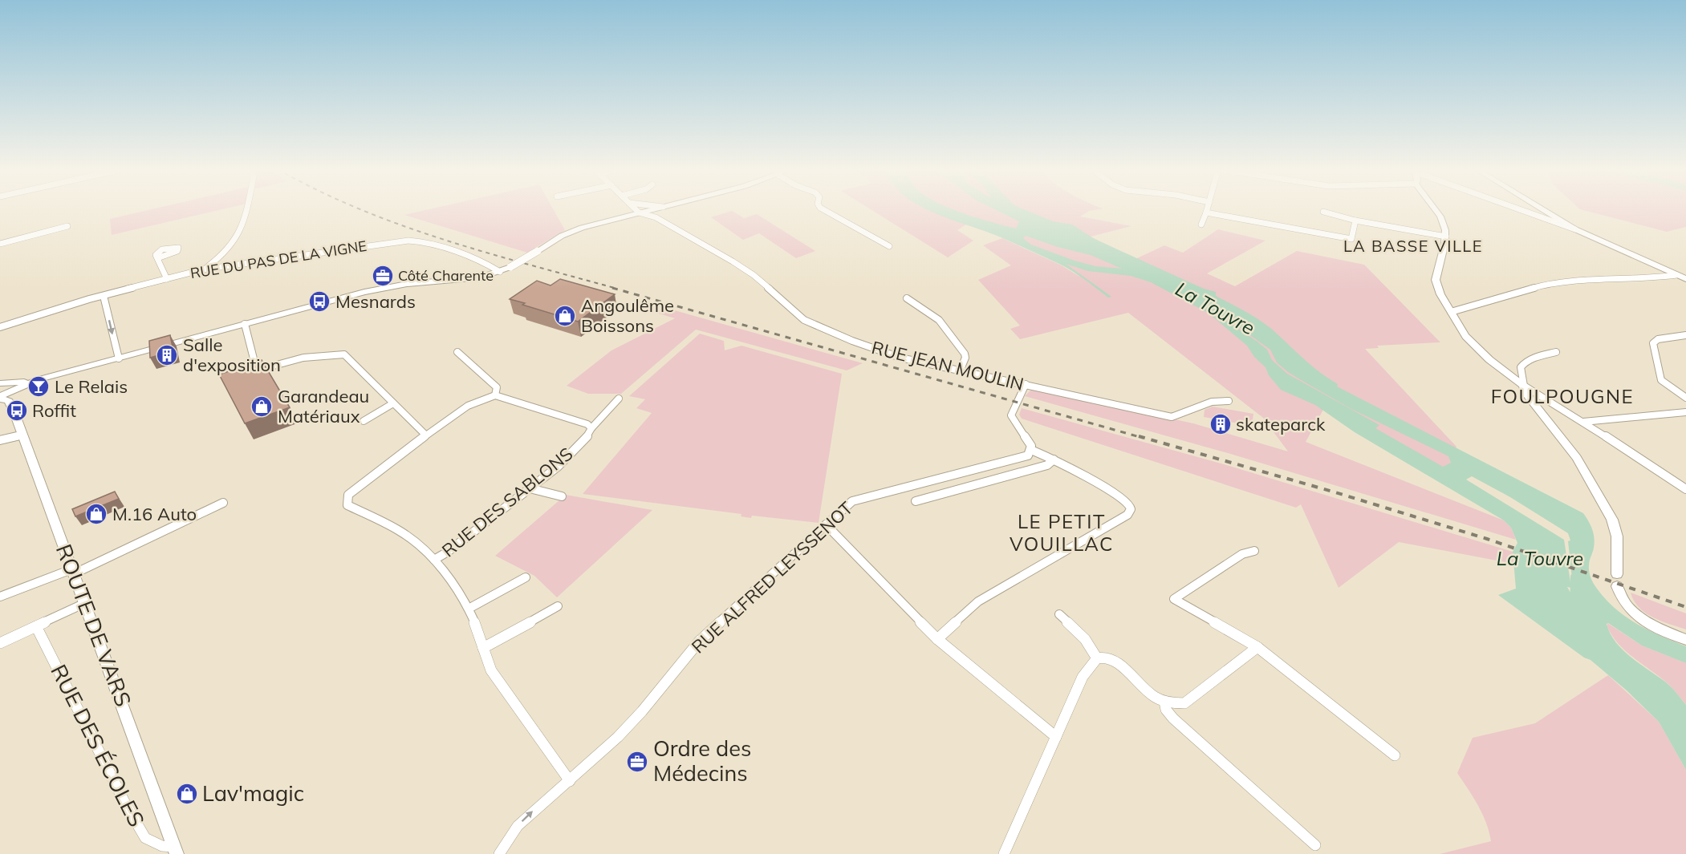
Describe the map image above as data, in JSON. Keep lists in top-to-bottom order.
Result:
{
  "streets": {
    "street": [
      "RUE DU PAS DE LA VIGNE",
      "RUE JEAN MOULIN",
      "RUE DES SABLONS",
      "RUE ALFRED LEYSSENOT",
      "ROUTE DE VARS",
      "RUE DES ÉCOLES"
    ]
  },
  "crossings": [
    ["RUE DES SABLONS", "RUE ALFRED LEYSSENOT"],
    ["ROUTE DE VARS", "RUE DES ÉCOLES"]
  ],
  "districts": ["LA BASSE VILLE", "FOULPOUGNE", "LE PETIT VOUILLAC"],
  "water": ["La Touvre"],
  "places": {
    "office": ["Côté Charente", "Ordre des Médecins"],
    "bus stop": ["Mesnards", "Roffit"],
    "shop": [
      "Angoulême Boissons",
      "Garandeau Matériaux",
      "M.16 Auto",
      "Lav'magic"
    ],
    "building": ["Salle d'exposition", "skateparck"],
    "bar": ["Le Relais"]
  }
}
